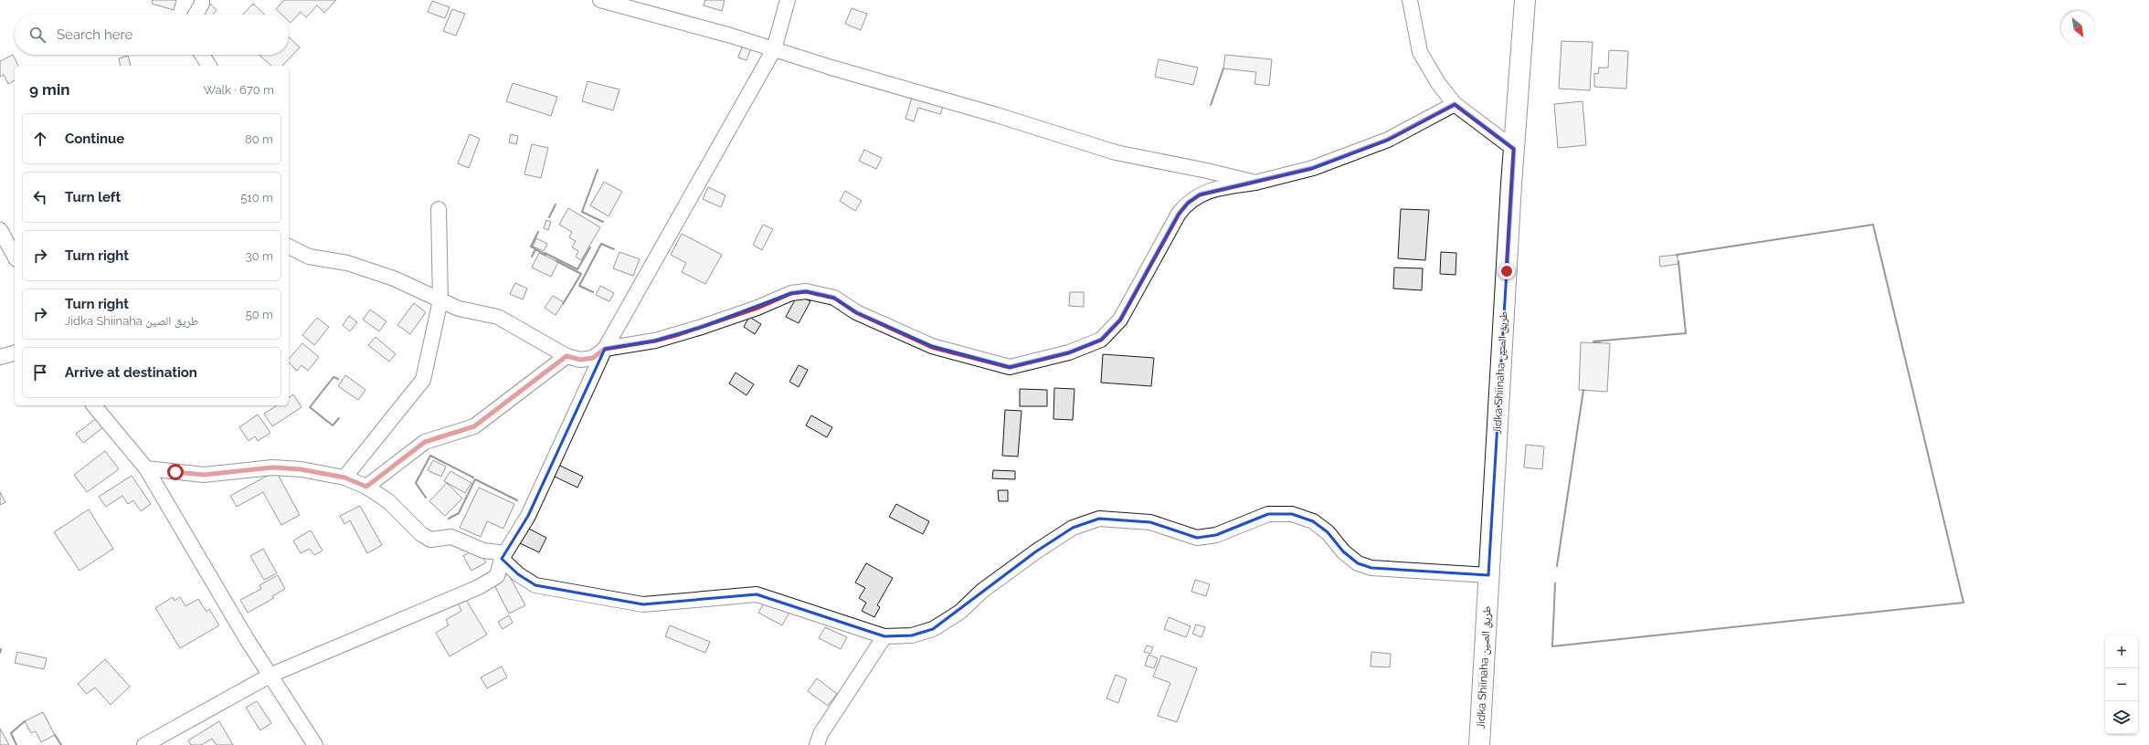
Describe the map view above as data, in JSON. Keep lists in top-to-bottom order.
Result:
{
  "streets": {
    "main road": ["Jidka Shiinaha طريق الصين"]
  },
  "north": "bottom right",
  "page": {
    "search": "Search here",
    "heading": ["9 min", "Walk · 670 m"],
    "list": [
      ["Continue", "80 m"],
      ["Turn left", "510 m"],
      ["Turn right", "30 m"],
      ["Turn right", "Jidka Shiinaha طريق الصين", "50 m"],
      "Arrive at destination"
    ],
    "map_buttons": ["+", "−"]
  }
}
